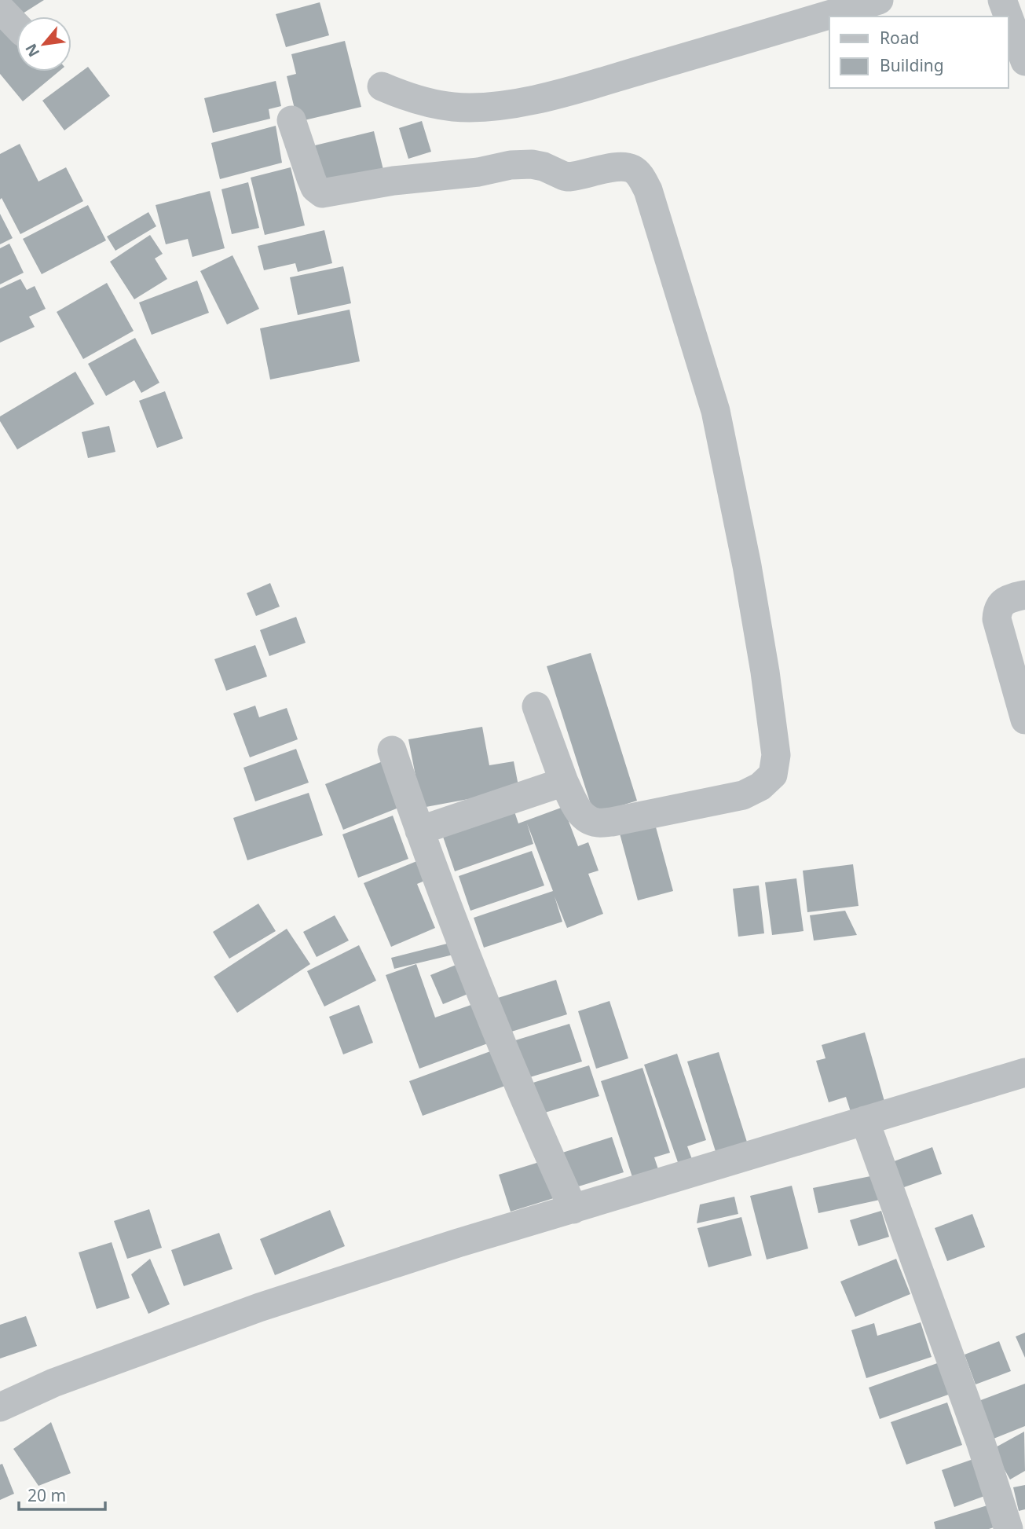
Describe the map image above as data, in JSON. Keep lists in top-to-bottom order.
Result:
{
  "legend": ["Road", "Building"],
  "scale_bar": "20 m",
  "north": "bottom left"
}
